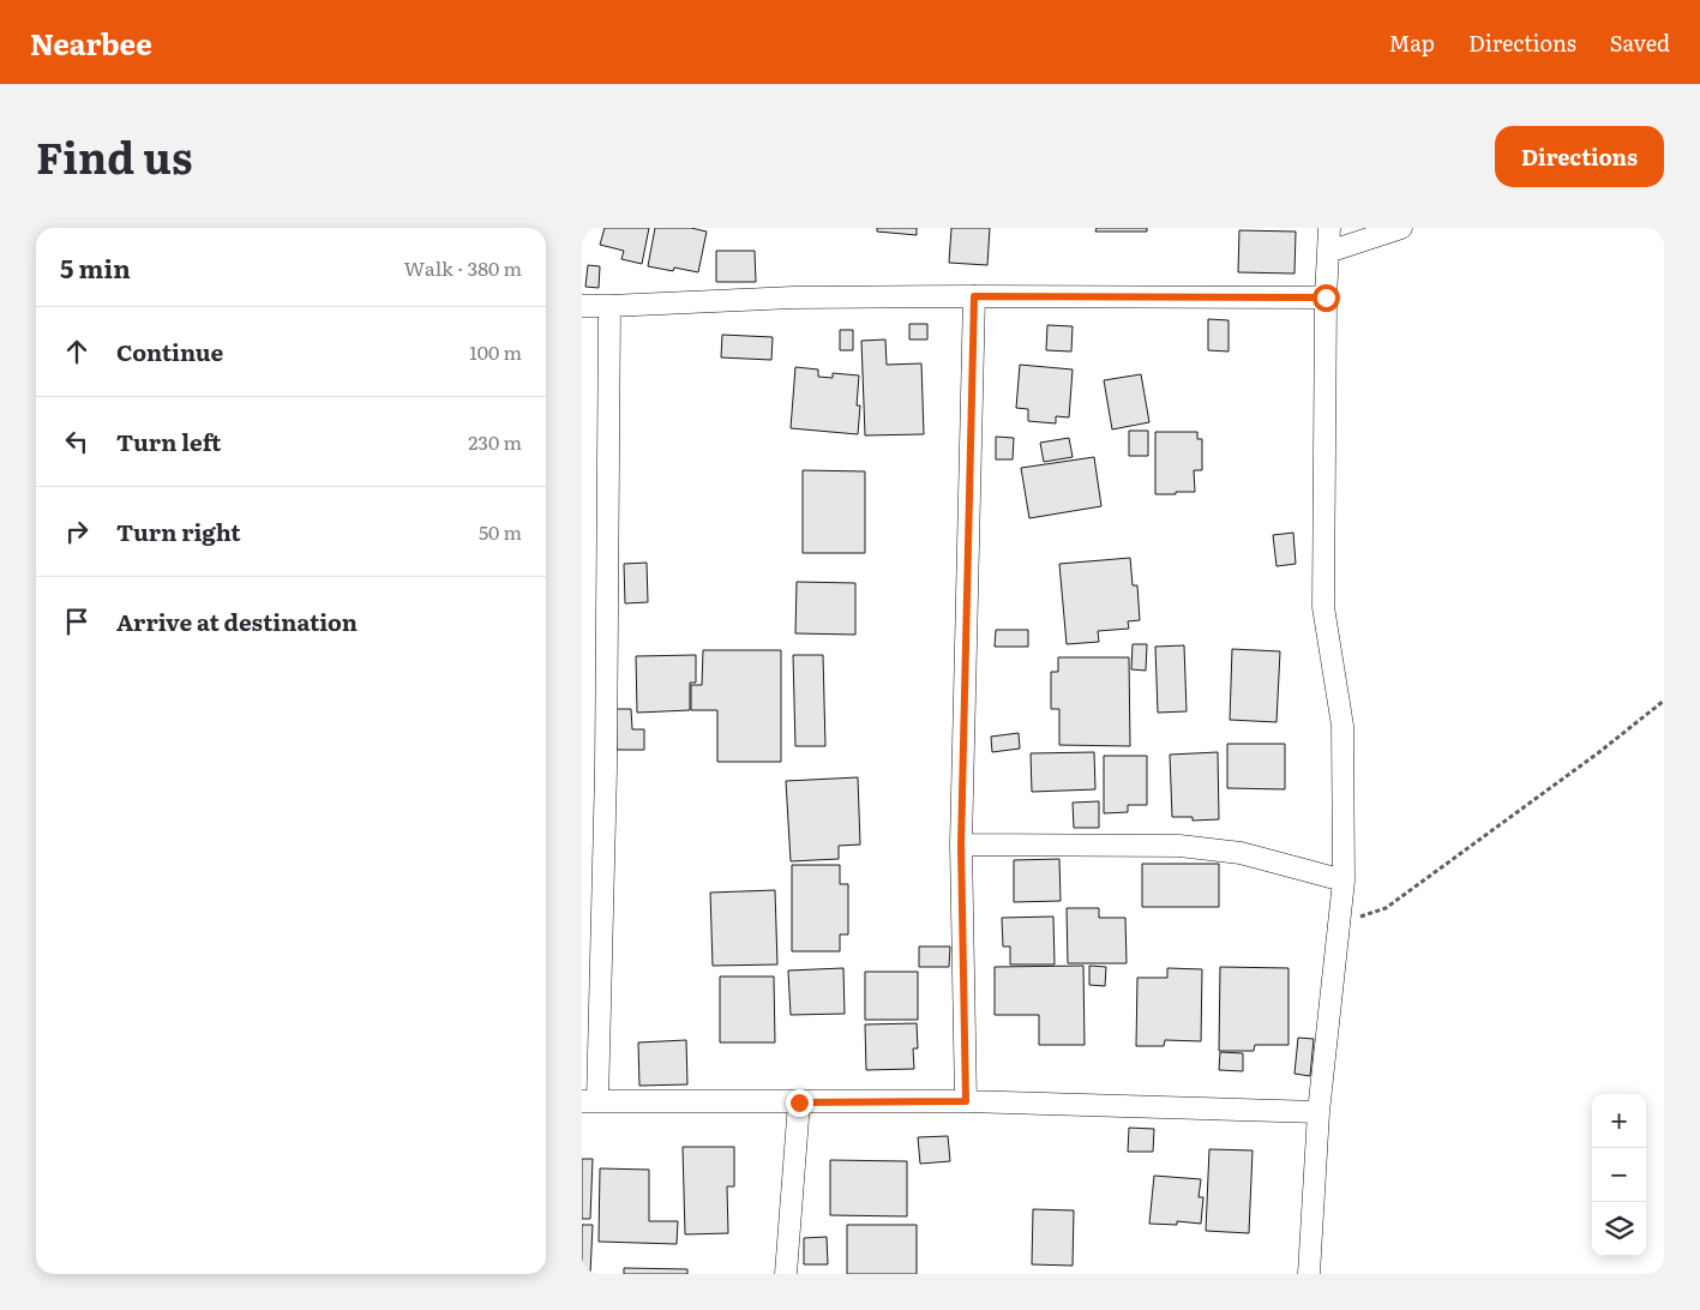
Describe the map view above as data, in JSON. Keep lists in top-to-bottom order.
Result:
{
  "page": {
    "header": "Nearbee",
    "nav": ["Map", "Directions", "Saved"],
    "title": "Find us",
    "buttons": "Directions",
    "heading": ["5 min", "Walk · 380 m"],
    "list": [
      ["Continue", "100 m"],
      ["Turn left", "230 m"],
      ["Turn right", "50 m"],
      "Arrive at destination"
    ],
    "map_buttons": ["+", "−"]
  }
}
